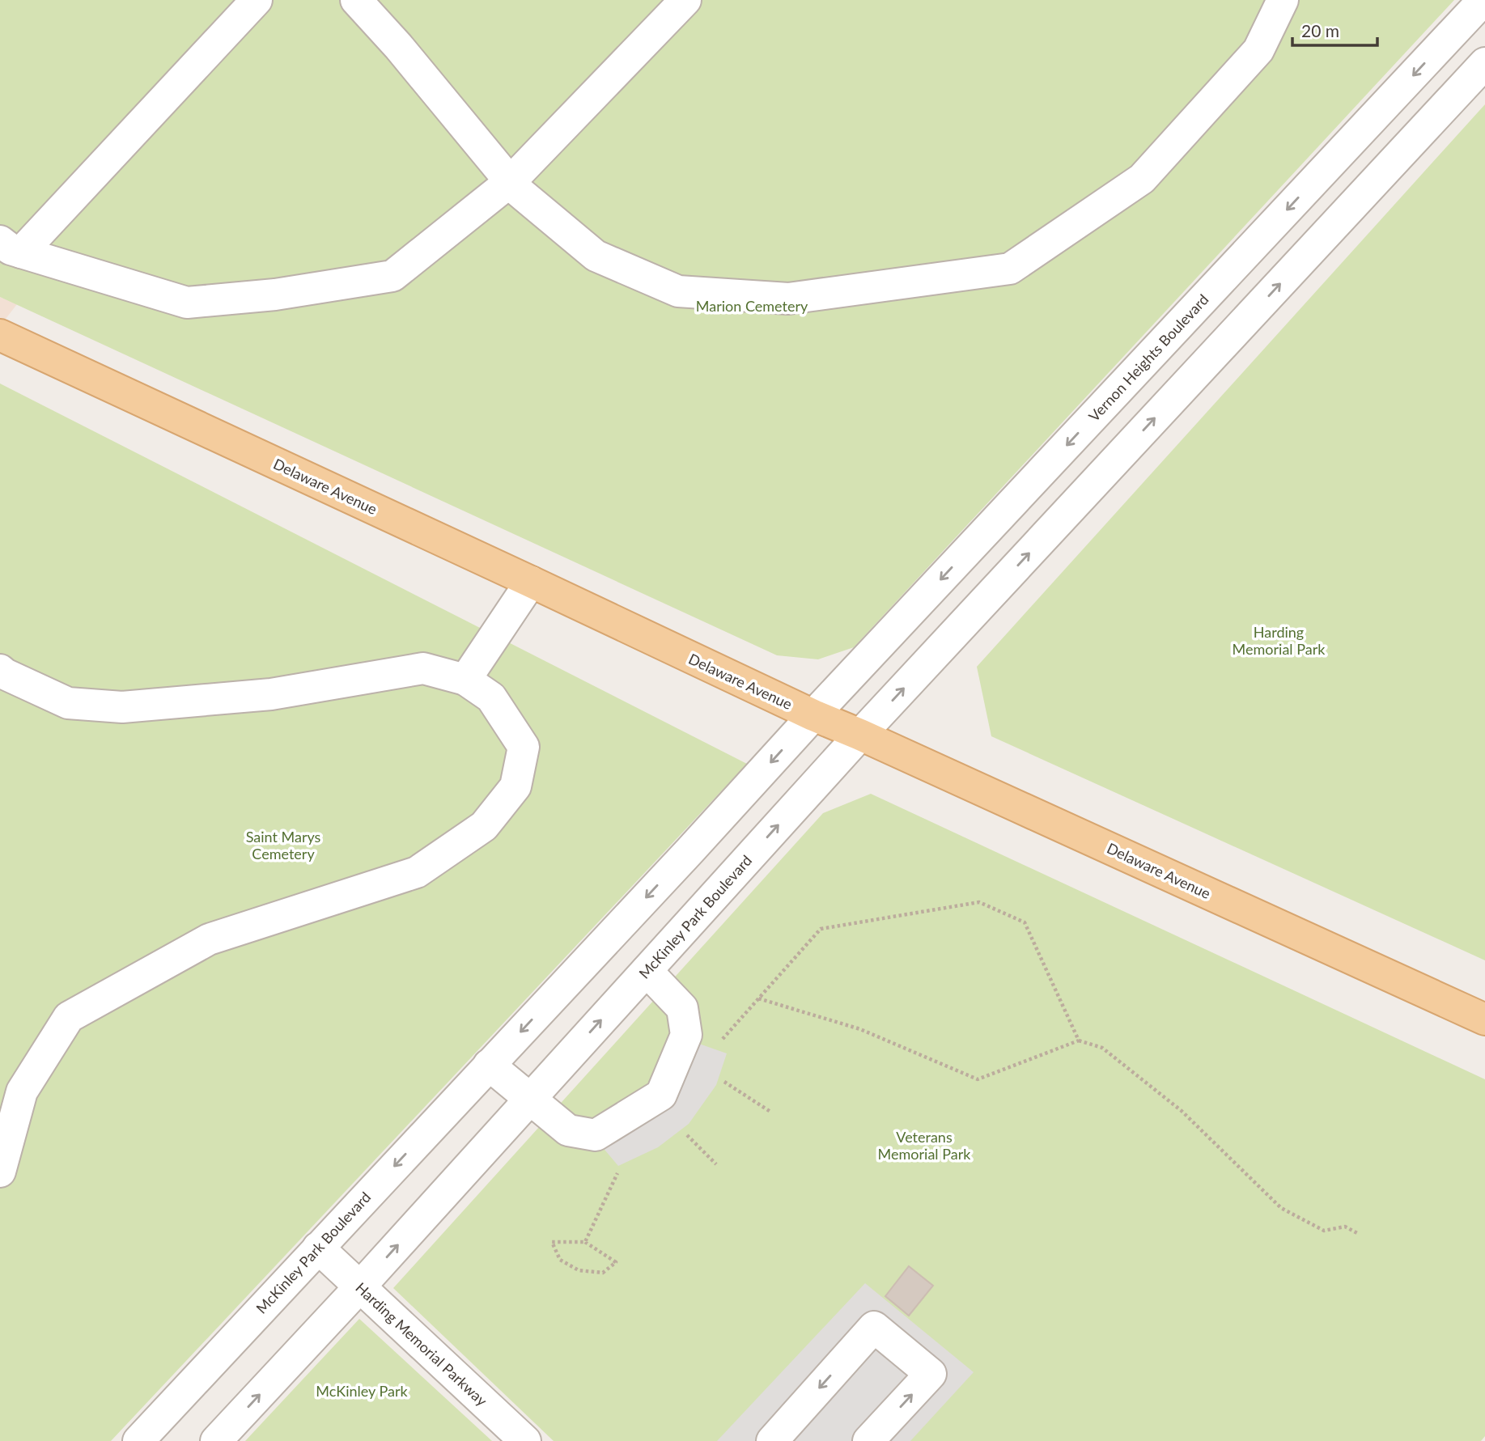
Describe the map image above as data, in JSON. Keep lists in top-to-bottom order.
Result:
{
  "streets": {
    "main road": ["Delaware Avenue"],
    "street": ["Vernon Heights Boulevard", "McKinley Park Boulevard", "Harding Memorial Parkway"]
  },
  "crossings": [
    ["Vernon Heights Boulevard", "Delaware Avenue"],
    ["Vernon Heights Boulevard", "McKinley Park Boulevard"],
    ["Delaware Avenue", "McKinley Park Boulevard"],
    ["McKinley Park Boulevard", "Harding Memorial Parkway"]
  ],
  "parks": [
    "Marion Cemetery",
    "Harding Memorial Park",
    "Saint Marys Cemetery",
    "Veterans Memorial Park",
    "McKinley Park"
  ],
  "scale_bar": "20 m"
}
